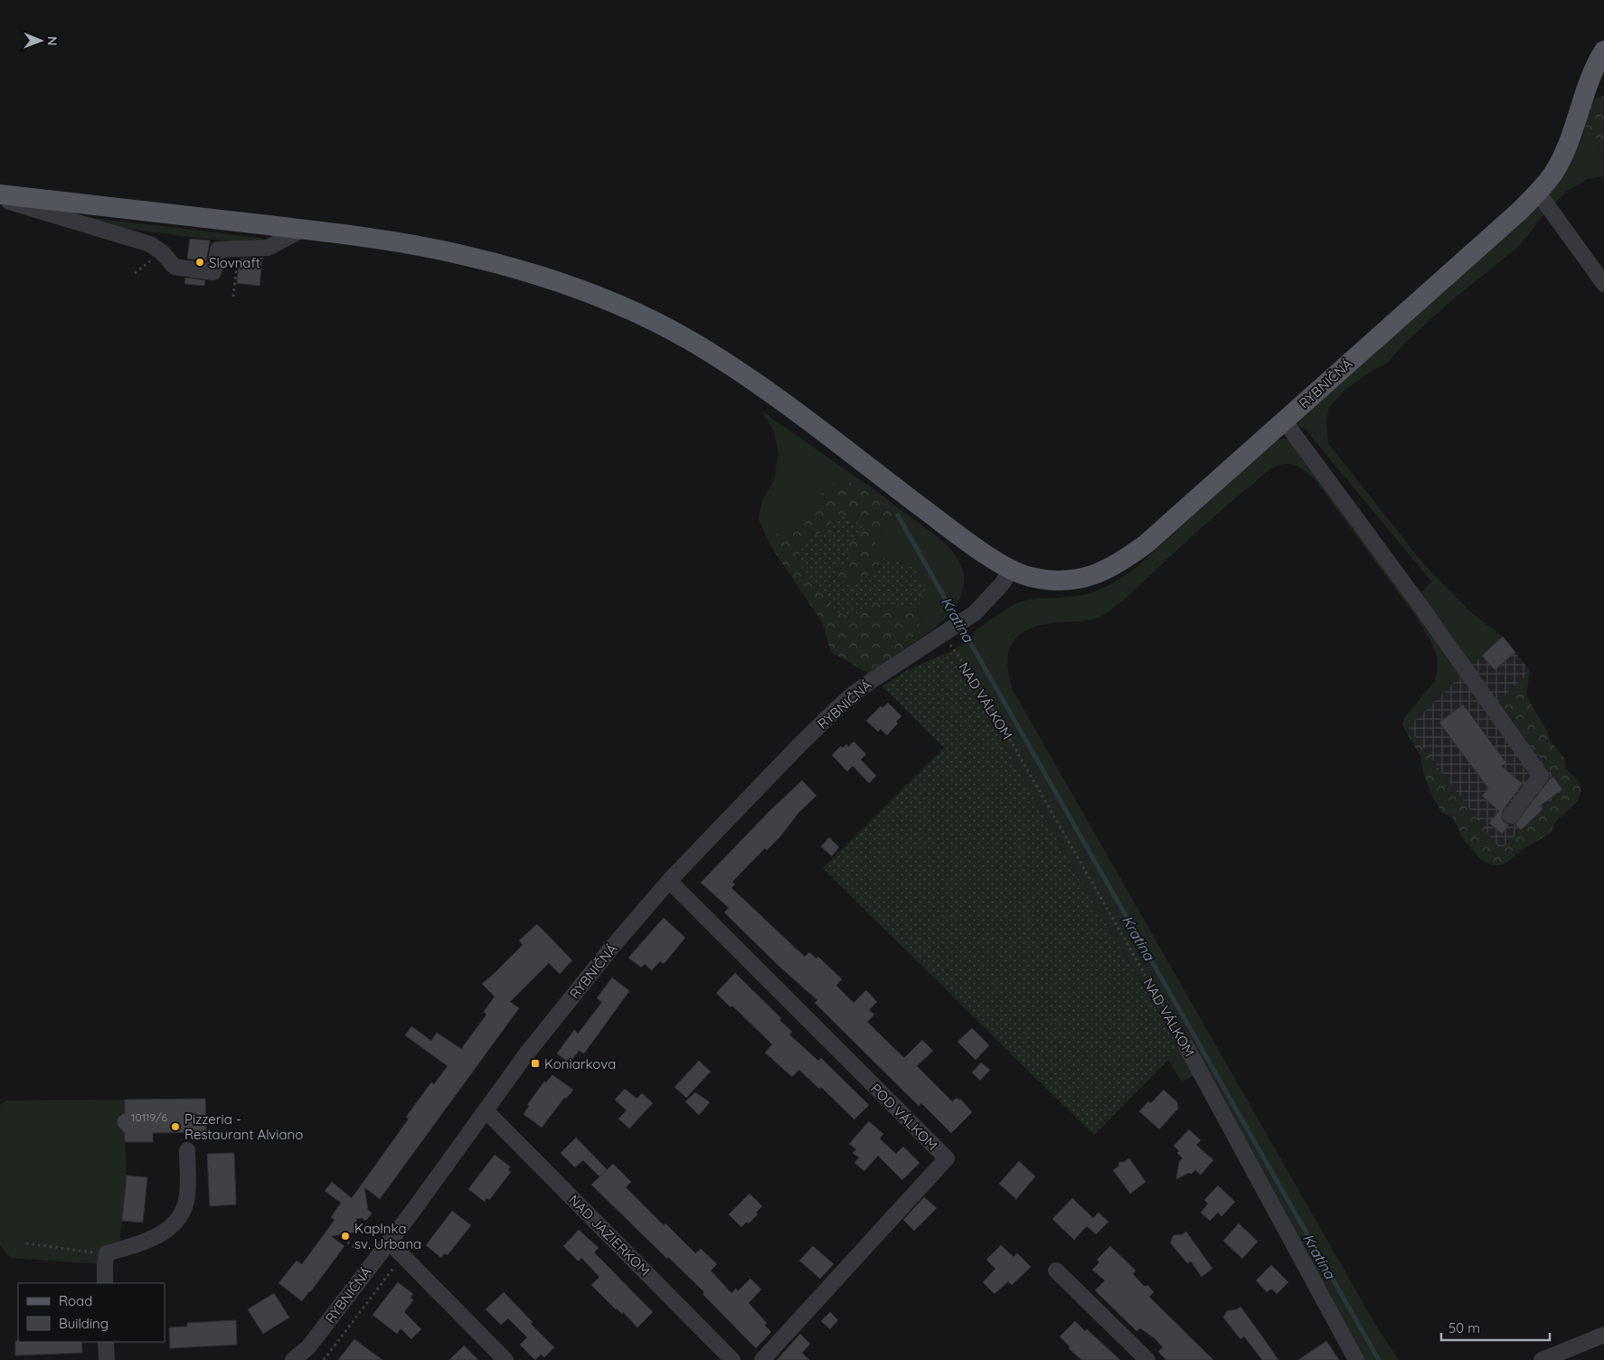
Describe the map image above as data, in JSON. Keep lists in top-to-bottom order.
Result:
{
  "streets": {
    "main road": ["RYBNIČNÁ"],
    "street": ["NAD VÁLKOM", "POD VÁLKOM", "NAD JAZIERKOM"]
  },
  "crossings": [
    ["RYBNIČNÁ", "NAD VÁLKOM"],
    ["RYBNIČNÁ", "POD VÁLKOM"],
    ["RYBNIČNÁ", "NAD JAZIERKOM"]
  ],
  "water": ["Kratina"],
  "places": {
    "other": ["Slovnaft", "Pizzeria - Restaurant Alviano", "Kaplnka sv. Urbana"],
    "transit": ["Koniarkova"]
  },
  "house_numbers": ["10119/6"],
  "legend": ["Road", "Building"],
  "scale_bar": "50 m",
  "north": "right"
}
